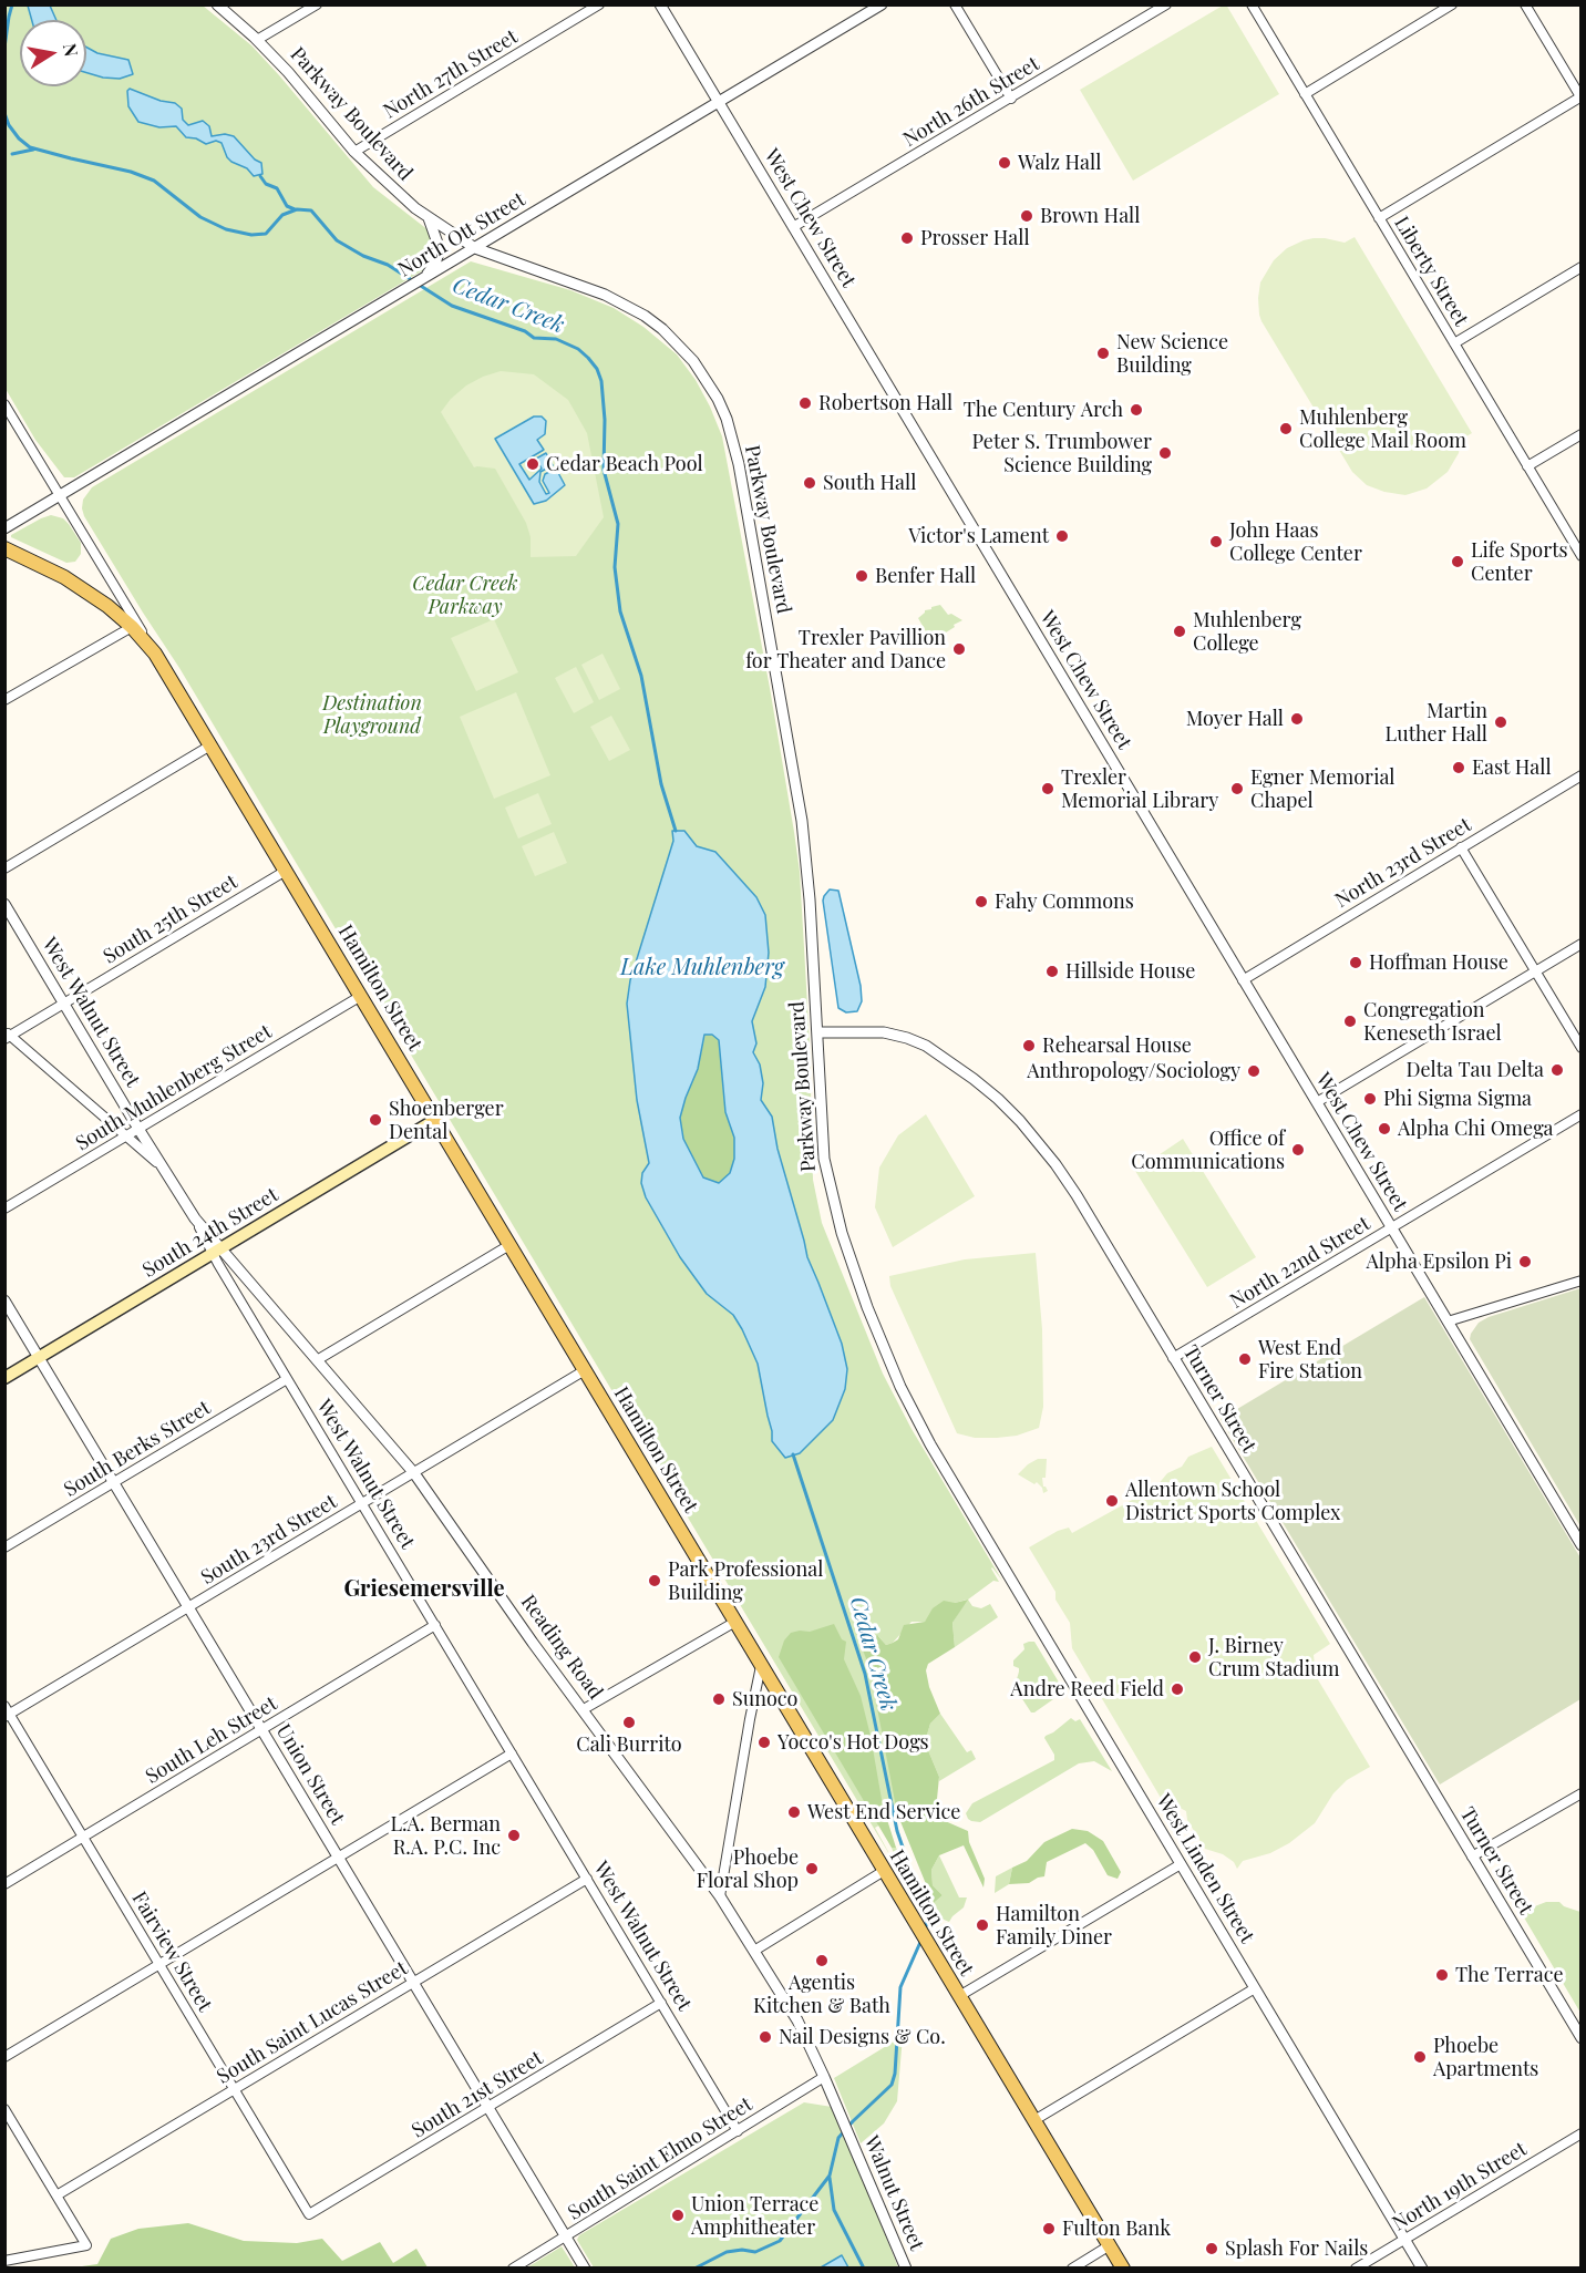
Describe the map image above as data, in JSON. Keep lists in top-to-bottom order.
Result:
{
  "streets": {
    "main road": ["Hamilton Street", "South 24th Street"],
    "street": [
      "North 27th Street",
      "North 26th Street",
      "Parkway Boulevard",
      "West Chew Street",
      "North Ott Street",
      "Liberty Street",
      "North 23rd Street",
      "South 25th Street",
      "West Walnut Street",
      "South Muhlenberg Street",
      "North 22nd Street",
      "Turner Street",
      "South Berks Street",
      "South 23rd Street",
      "Reading Road",
      "South Leh Street",
      "Union Street",
      "West Linden Street",
      "Fairview Street",
      "South Saint Lucas Street",
      "South 21st Street",
      "South Saint Elmo Street",
      "North 19th Street",
      "Walnut Street"
    ]
  },
  "crossings": [
    ["North 27th Street", "Parkway Boulevard"],
    ["North 26th Street", "West Chew Street"],
    ["Parkway Boulevard", "North Ott Street"],
    ["Parkway Boulevard", "Turner Street"],
    ["Parkway Boulevard", "West Linden Street"],
    ["West Chew Street", "North Ott Street"],
    ["West Chew Street", "North 23rd Street"],
    ["West Chew Street", "North 22nd Street"],
    ["North Ott Street", "Hamilton Street"],
    ["South 25th Street", "Hamilton Street"],
    ["South 25th Street", "West Walnut Street"],
    ["Hamilton Street", "South Muhlenberg Street"],
    ["Hamilton Street", "South 24th Street"],
    ["Hamilton Street", "South 23rd Street"],
    ["West Walnut Street", "South Muhlenberg Street"],
    ["West Walnut Street", "South 24th Street"],
    ["West Walnut Street", "South Berks Street"],
    ["West Walnut Street", "South 23rd Street"],
    ["West Walnut Street", "Reading Road"],
    ["West Walnut Street", "South Leh Street"],
    ["West Walnut Street", "South Saint Lucas Street"],
    ["West Walnut Street", "South 21st Street"],
    ["West Walnut Street", "South Saint Elmo Street"],
    ["South 24th Street", "Reading Road"],
    ["South 24th Street", "Union Street"],
    ["North 22nd Street", "Turner Street"],
    ["South Berks Street", "Union Street"],
    ["South 23rd Street", "Reading Road"],
    ["South 23rd Street", "Union Street"],
    ["South 23rd Street", "Fairview Street"],
    ["Reading Road", "South Saint Elmo Street"],
    ["Reading Road", "Walnut Street"],
    ["South Leh Street", "Union Street"],
    ["South Leh Street", "Fairview Street"],
    ["Union Street", "South Saint Lucas Street"],
    ["Union Street", "South 21st Street"],
    ["Union Street", "South Saint Elmo Street"],
    ["West Linden Street", "North 19th Street"],
    ["Fairview Street", "South Saint Lucas Street"],
    ["Fairview Street", "South 21st Street"]
  ],
  "districts": ["Griesemersville"],
  "water": ["Cedar Creek", "Lake Muhlenberg"],
  "parks": ["Cedar Creek Parkway", "Destination Playground"],
  "places": [
    "Walz Hall",
    "Brown Hall",
    "Prosser Hall",
    "New Science Building",
    "Robertson Hall",
    "The Century Arch",
    "Muhlenberg College Mail Room",
    "Peter S. Trumbower Science Building",
    "Cedar Beach Pool",
    "South Hall",
    "Victor's Lament",
    "John Haas College Center",
    "Life Sports Center",
    "Benfer Hall",
    "Muhlenberg College",
    "Trexler Pavillion for Theater and Dance",
    "Moyer Hall",
    "Martin Luther Hall",
    "East Hall",
    "Trexler Memorial Library",
    "Egner Memorial Chapel",
    "Fahy Commons",
    "Hoffman House",
    "Hillside House",
    "Congregation Keneseth Israel",
    "Rehearsal House",
    "Delta Tau Delta",
    "Anthropology/Sociology",
    "Phi Sigma Sigma",
    "Shoenberger Dental",
    "Alpha Chi Omega",
    "Office of Communications",
    "Alpha Epsilon Pi",
    "West End Fire Station",
    "Allentown School District Sports Complex",
    "Park Professional Building",
    "J. Birney Crum Stadium",
    "Andre Reed Field",
    "Sunoco",
    "Cali Burrito",
    "Yocco's Hot Dogs",
    "West End Service",
    "L.A. Berman R.A. P.C. Inc",
    "Phoebe Floral Shop",
    "Hamilton Family Diner",
    "Agentis Kitchen & Bath",
    "The Terrace",
    "Nail Designs & Co.",
    "Phoebe Apartments",
    "Union Terrace Amphitheater",
    "Fulton Bank",
    "Splash For Nails"
  ],
  "north": "right"
}
